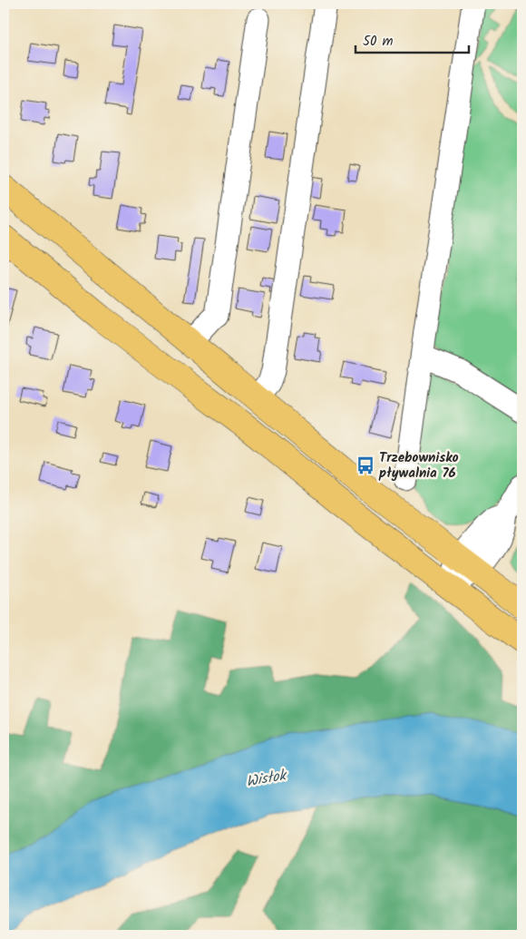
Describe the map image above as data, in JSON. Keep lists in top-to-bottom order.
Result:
{
  "water": ["Wisłok"],
  "places": {
    "bus stop": ["Trzebownisko pływalnia 76"]
  },
  "scale_bar": "50 m"
}
